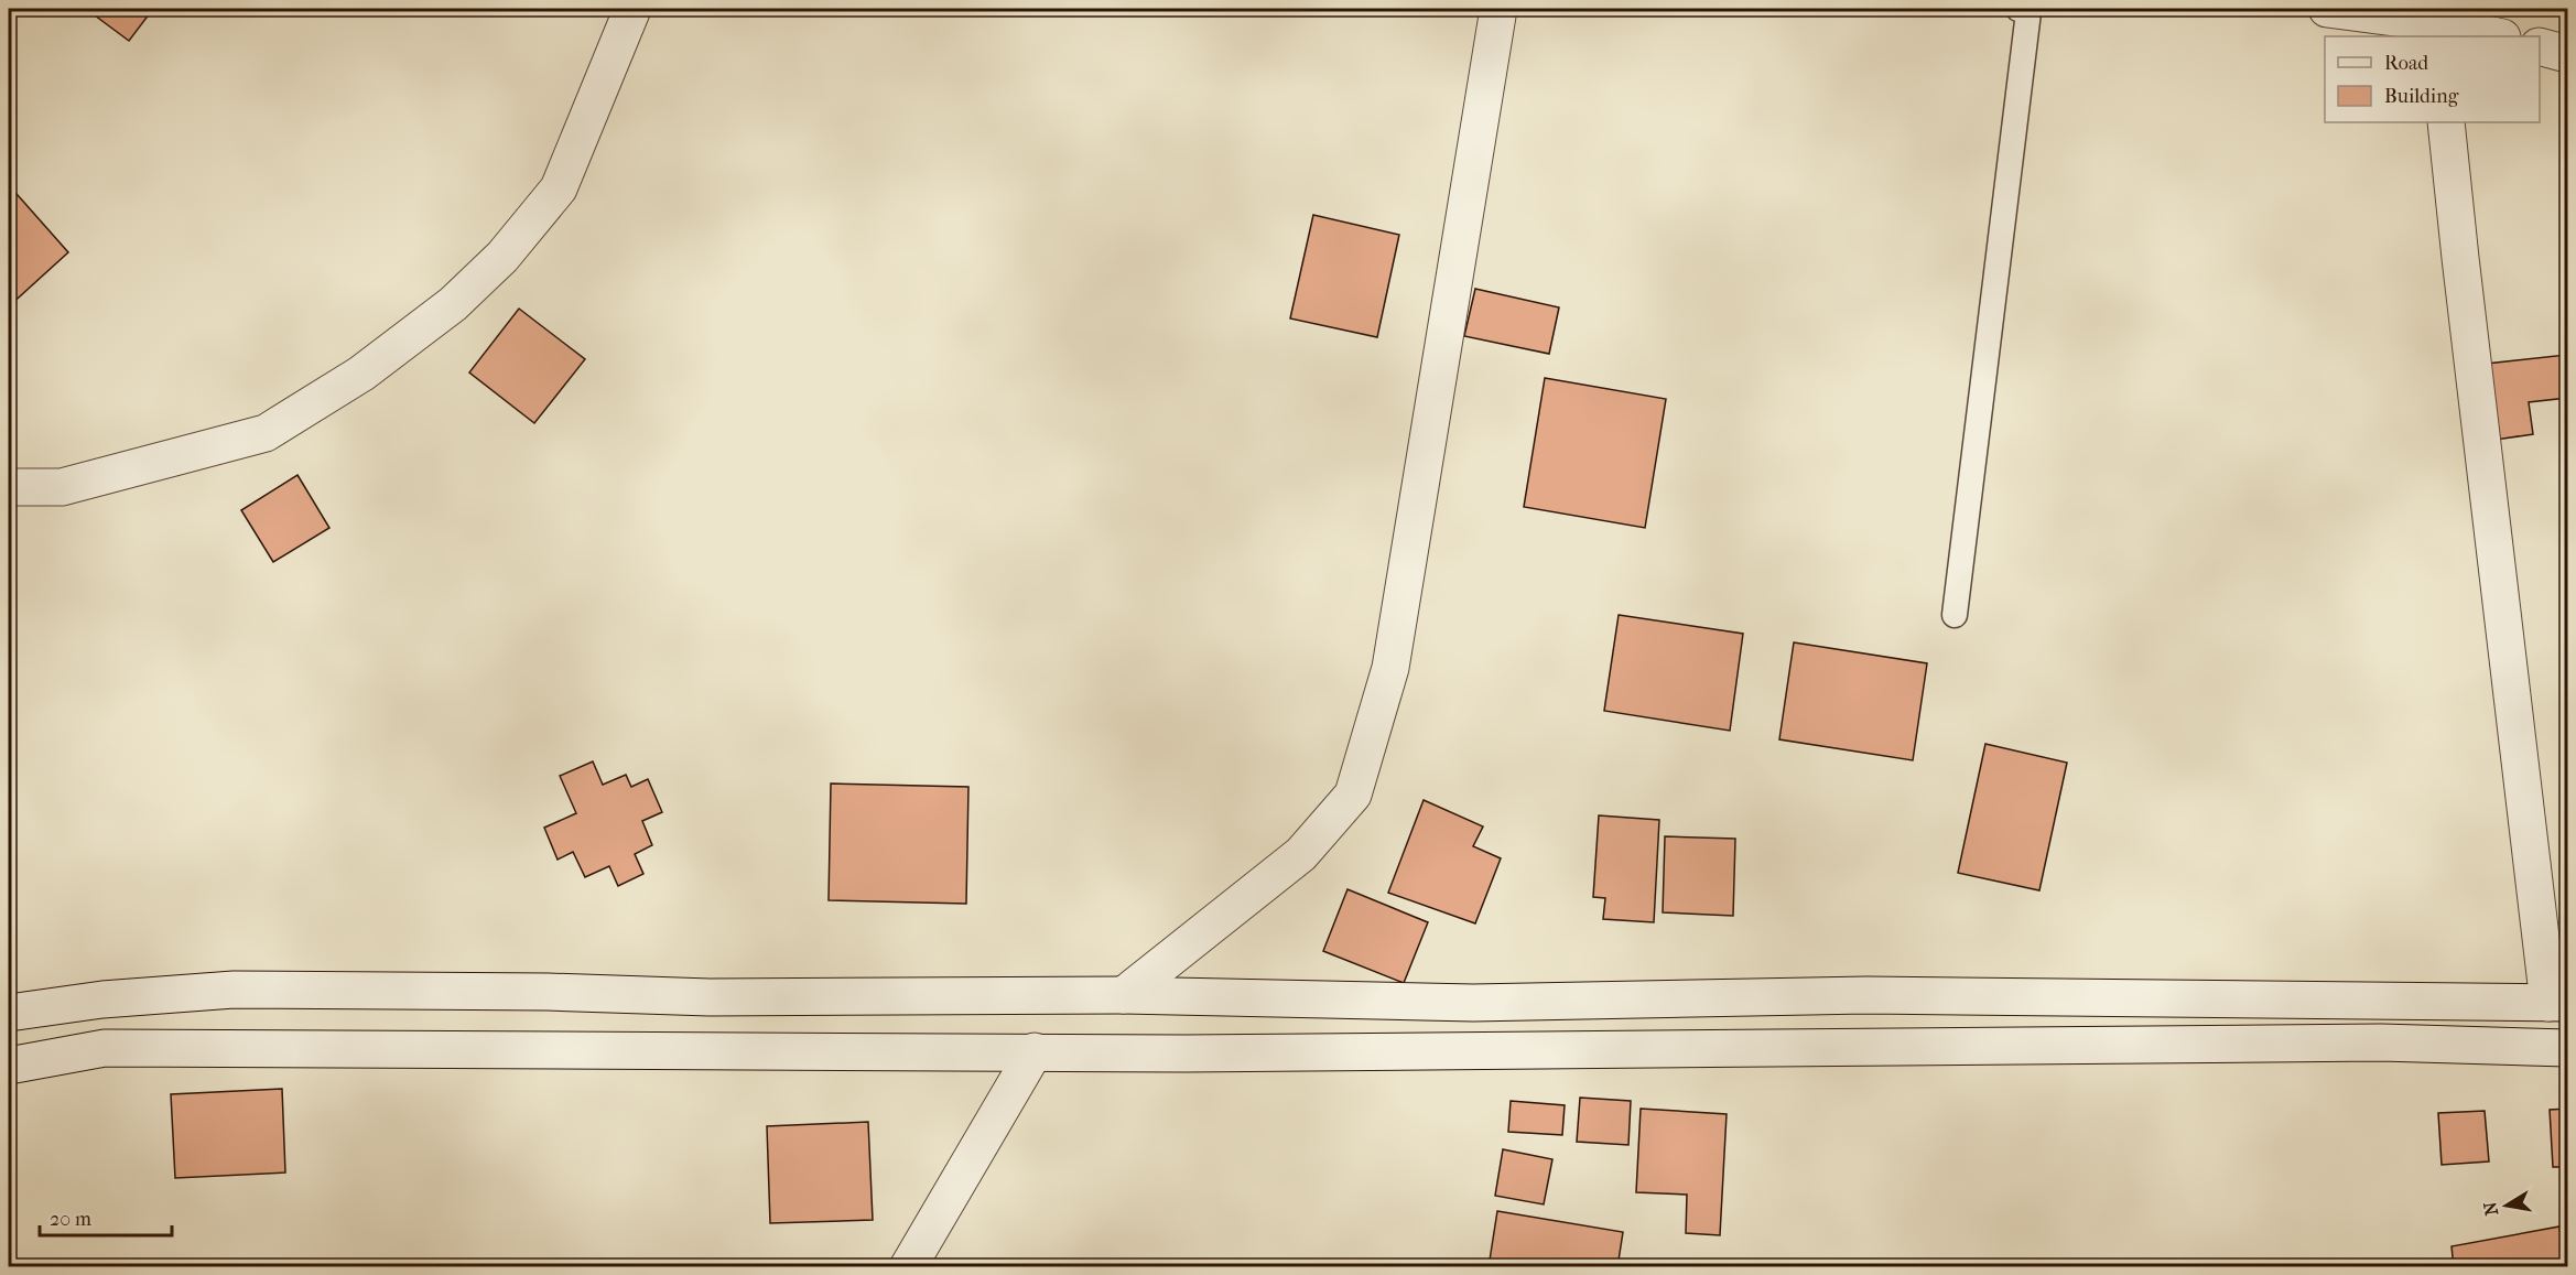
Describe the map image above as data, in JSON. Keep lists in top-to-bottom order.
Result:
{
  "legend": ["Road", "Building"],
  "scale_bar": "20 m",
  "north": "left"
}
